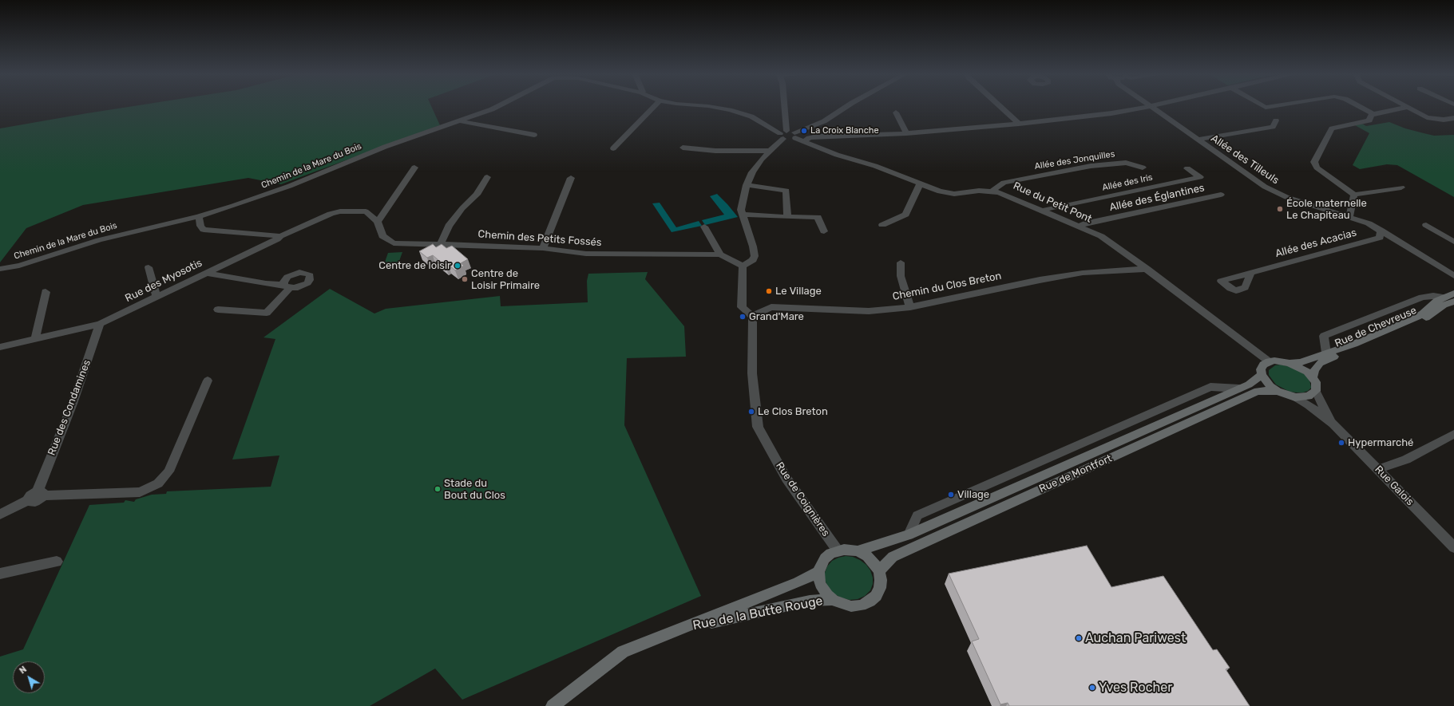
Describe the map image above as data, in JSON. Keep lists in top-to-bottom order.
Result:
{
  "streets": {
    "street": [
      "Allée des Tilleuls",
      "Allée des Jonquilles",
      "Chemin de la Mare du Bois",
      "Allée des Iris",
      "Allée des Églantines",
      "Rue du Petit Pont",
      "Chemin des Petits Fossés",
      "Allée des Acacias",
      "Rue des Myosotis",
      "Chemin du Clos Breton",
      "Rue de Chevreuse",
      "Rue des Condamines",
      "Rue de Montfort",
      "Rue Galois",
      "Rue de Coignières",
      "Rue de la Butte Rouge"
    ]
  },
  "crossings": [
    ["Allée des Tilleuls", "Allée des Acacias"],
    ["Allée des Jonquilles", "Rue du Petit Pont"],
    ["Allée des Iris", "Rue du Petit Pont"],
    ["Allée des Églantines", "Rue du Petit Pont"],
    ["Rue du Petit Pont", "Chemin du Clos Breton"],
    ["Chemin des Petits Fossés", "Rue des Myosotis"],
    ["Rue des Myosotis", "Rue des Condamines"],
    ["Chemin du Clos Breton", "Rue de Coignières"],
    ["Rue de Montfort", "Rue de Coignières"],
    ["Rue de Montfort", "Rue de la Butte Rouge"],
    ["Rue de Coignières", "Rue de la Butte Rouge"]
  ],
  "places": [
    "La Croix Blanche",
    "École maternelle Le Chapiteau",
    "Centre de loisir",
    "Centre de Loisir Primaire",
    "Le Village",
    "Grand'Mare",
    "Le Clos Breton",
    "Hypermarché",
    "Stade du Bout du Clos",
    "Village",
    "Auchan Pariwest",
    "Yves Rocher"
  ],
  "north": "top left"
}
